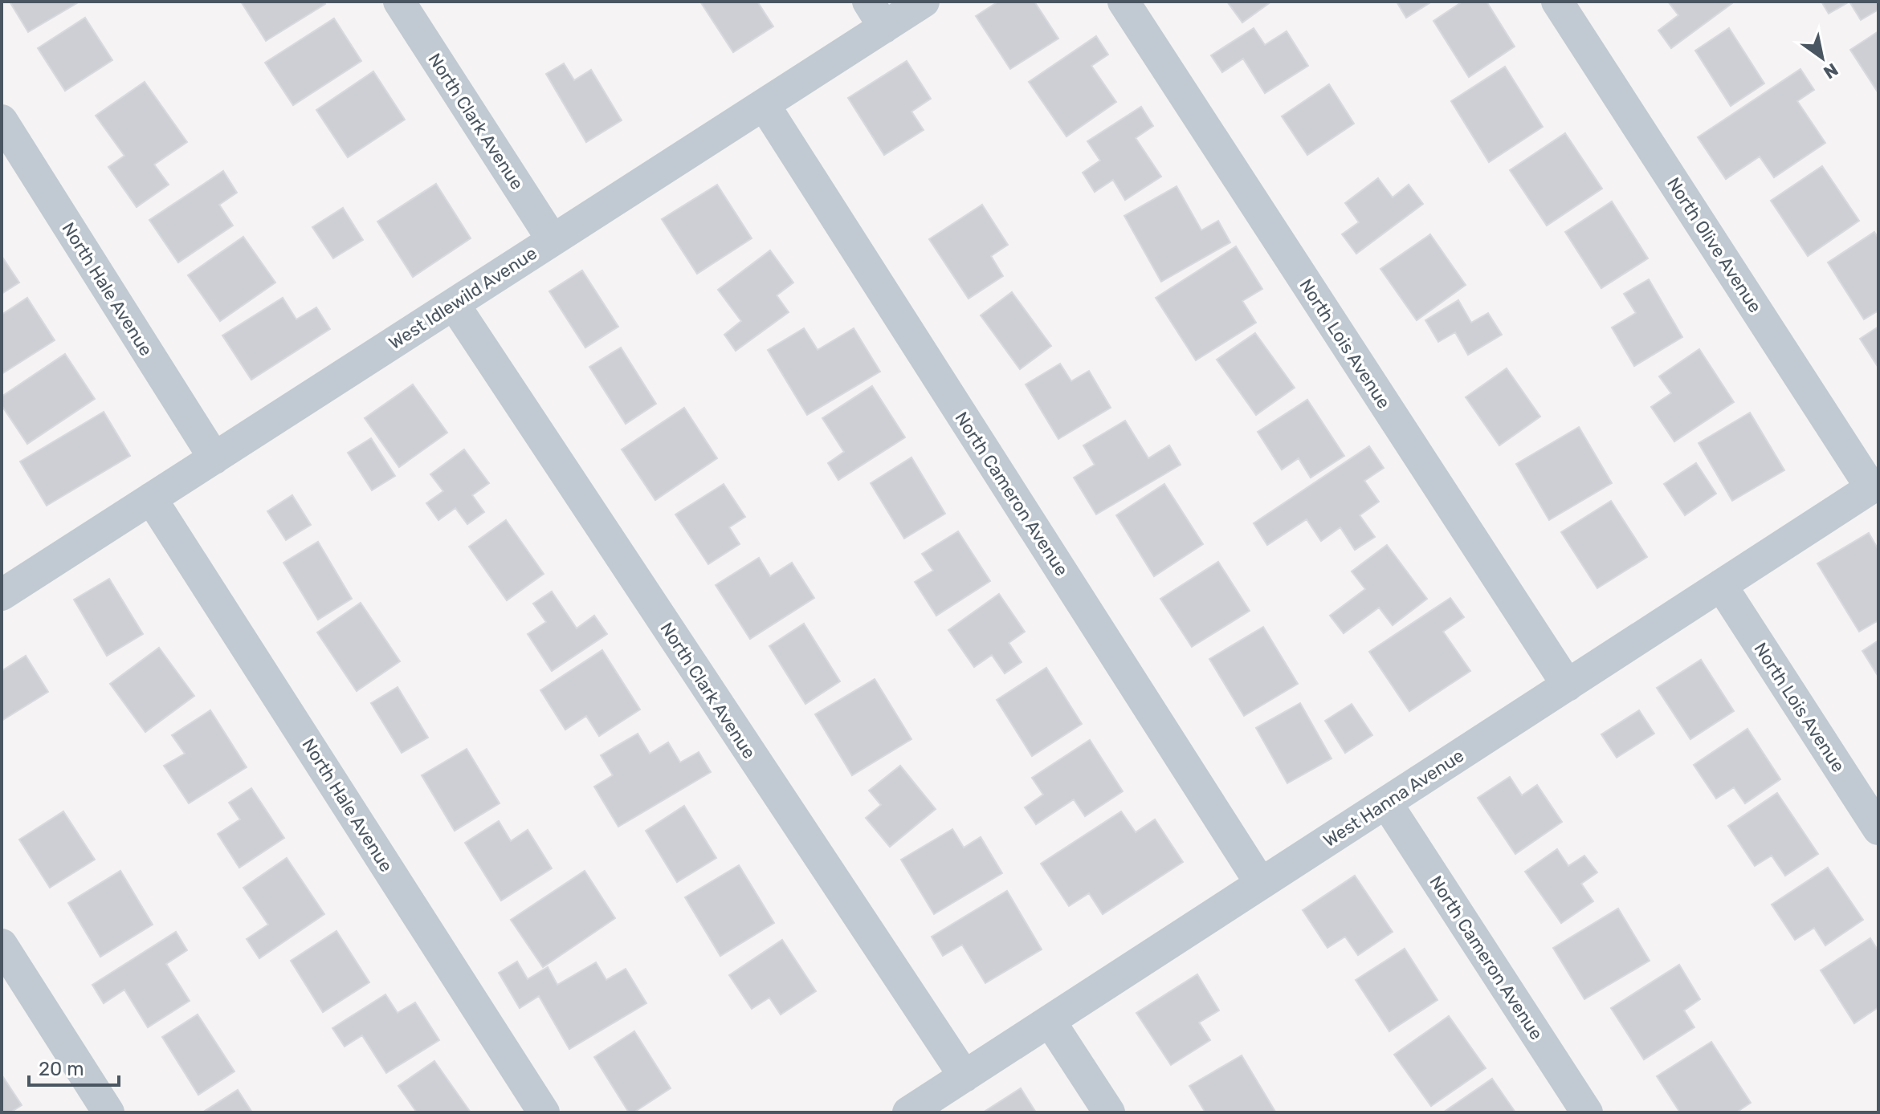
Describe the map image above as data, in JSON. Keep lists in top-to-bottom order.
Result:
{
  "streets": {
    "street": [
      "North Clark Avenue",
      "North Olive Avenue",
      "North Hale Avenue",
      "West Idlewild Avenue",
      "North Lois Avenue",
      "North Cameron Avenue",
      "West Hanna Avenue"
    ]
  },
  "crossings": [
    ["North Clark Avenue", "West Idlewild Avenue"],
    ["North Clark Avenue", "West Hanna Avenue"],
    ["North Olive Avenue", "West Hanna Avenue"],
    ["North Hale Avenue", "West Idlewild Avenue"],
    ["West Idlewild Avenue", "North Cameron Avenue"],
    ["North Lois Avenue", "West Hanna Avenue"],
    ["North Cameron Avenue", "West Hanna Avenue"]
  ],
  "scale_bar": "20 m",
  "north": "bottom right"
}
